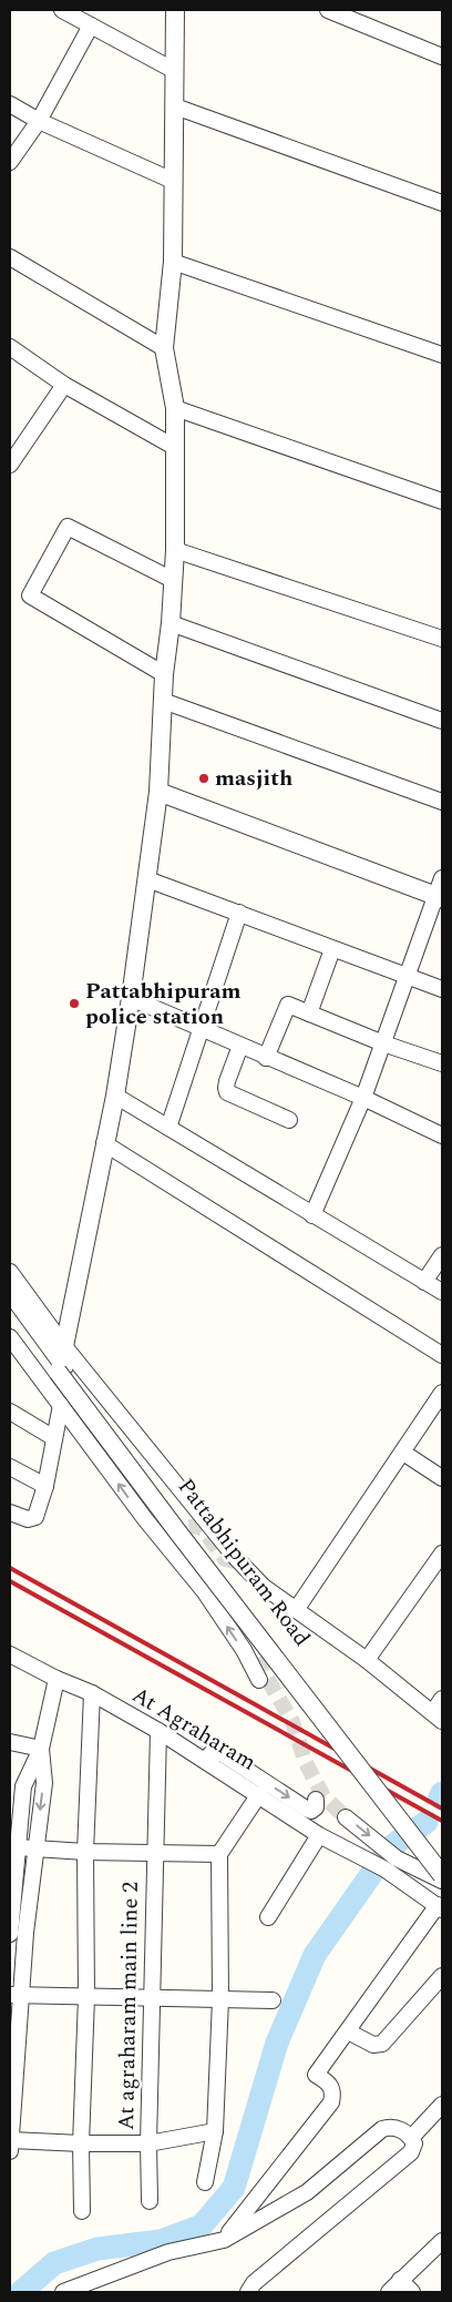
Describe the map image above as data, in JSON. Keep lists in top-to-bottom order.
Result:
{
  "streets": {
    "street": ["Pattabhipuram Road", "At Agraharam", "At agraharam main line 2"]
  },
  "crossings": [
    ["At Agraharam", "At agraharam main line 2"]
  ],
  "places": ["masjith", "Pattabhipuram police station"]
}
